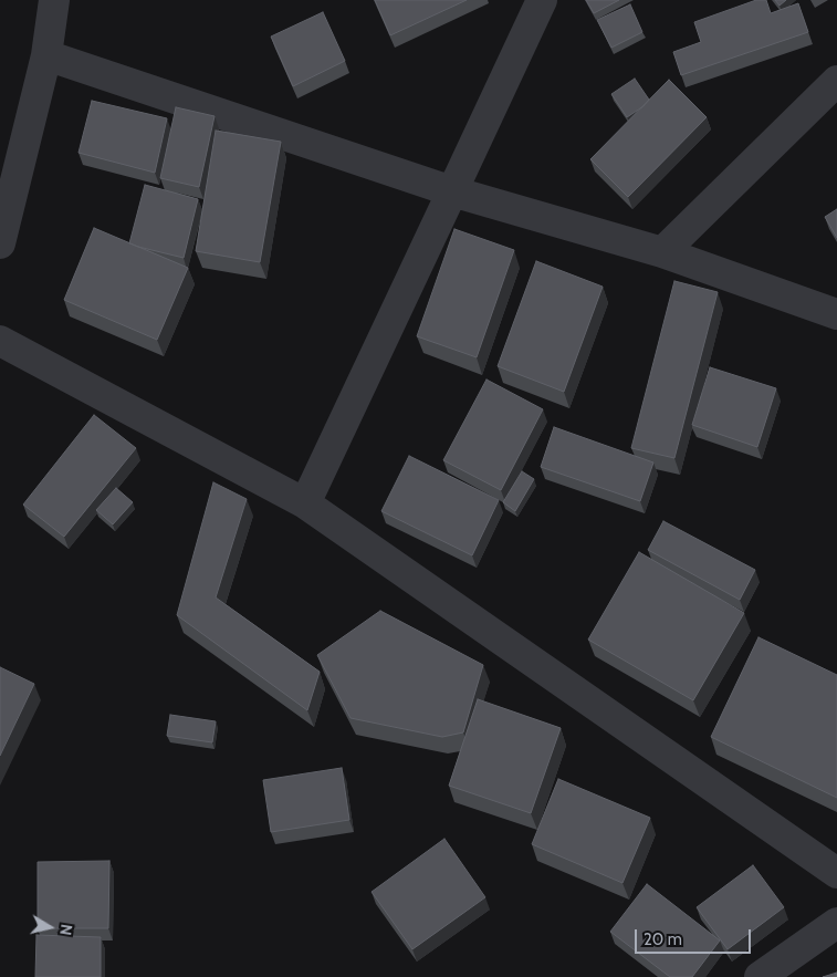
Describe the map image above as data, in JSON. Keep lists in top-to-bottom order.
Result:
{
  "scale_bar": "20 m",
  "north": "right"
}
